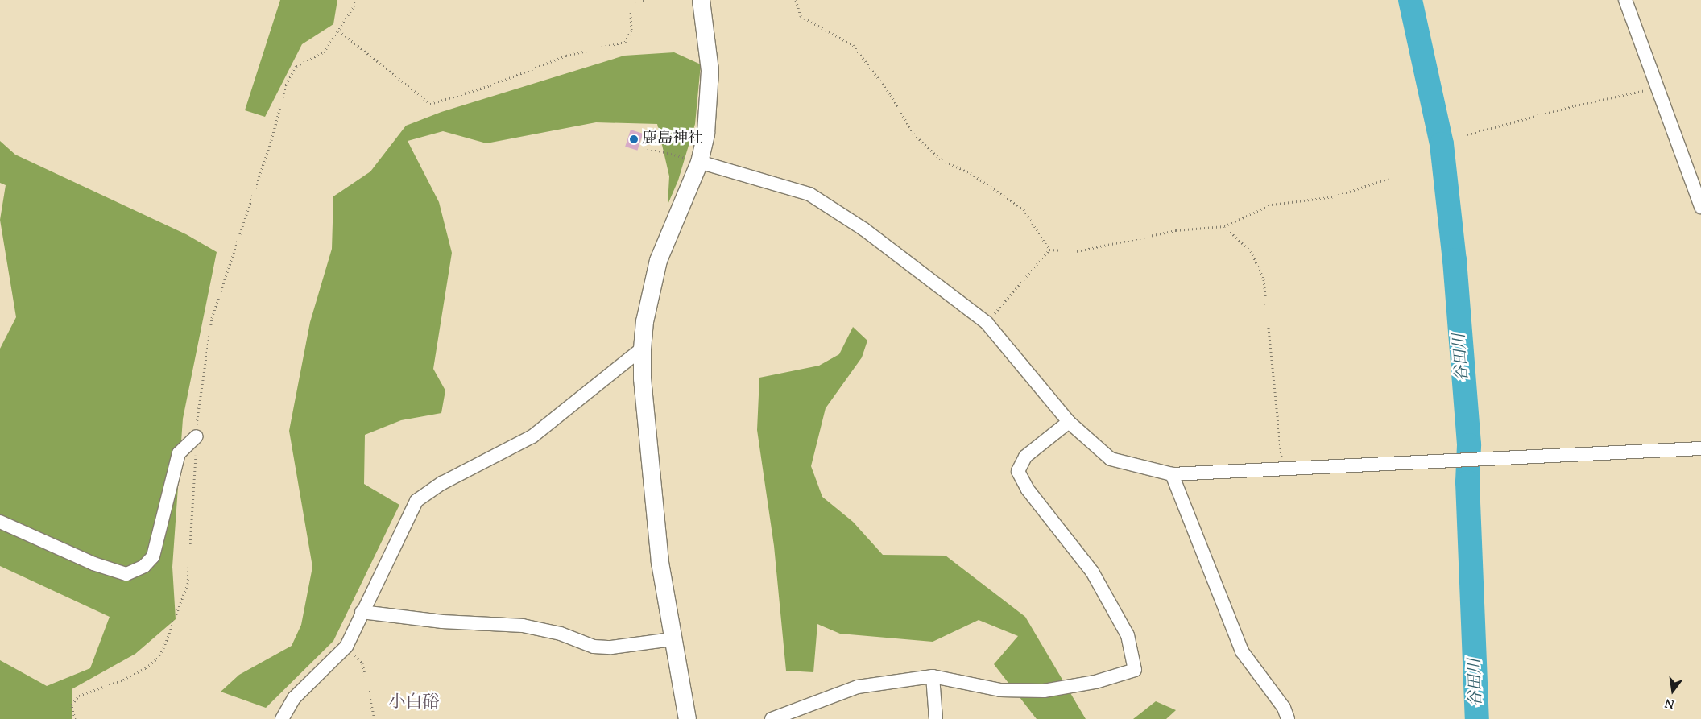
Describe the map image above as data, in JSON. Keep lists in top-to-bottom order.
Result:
{
  "districts": ["小白硲"],
  "water": ["谷田川"],
  "places": ["鹿島神社"],
  "north": "bottom"
}
